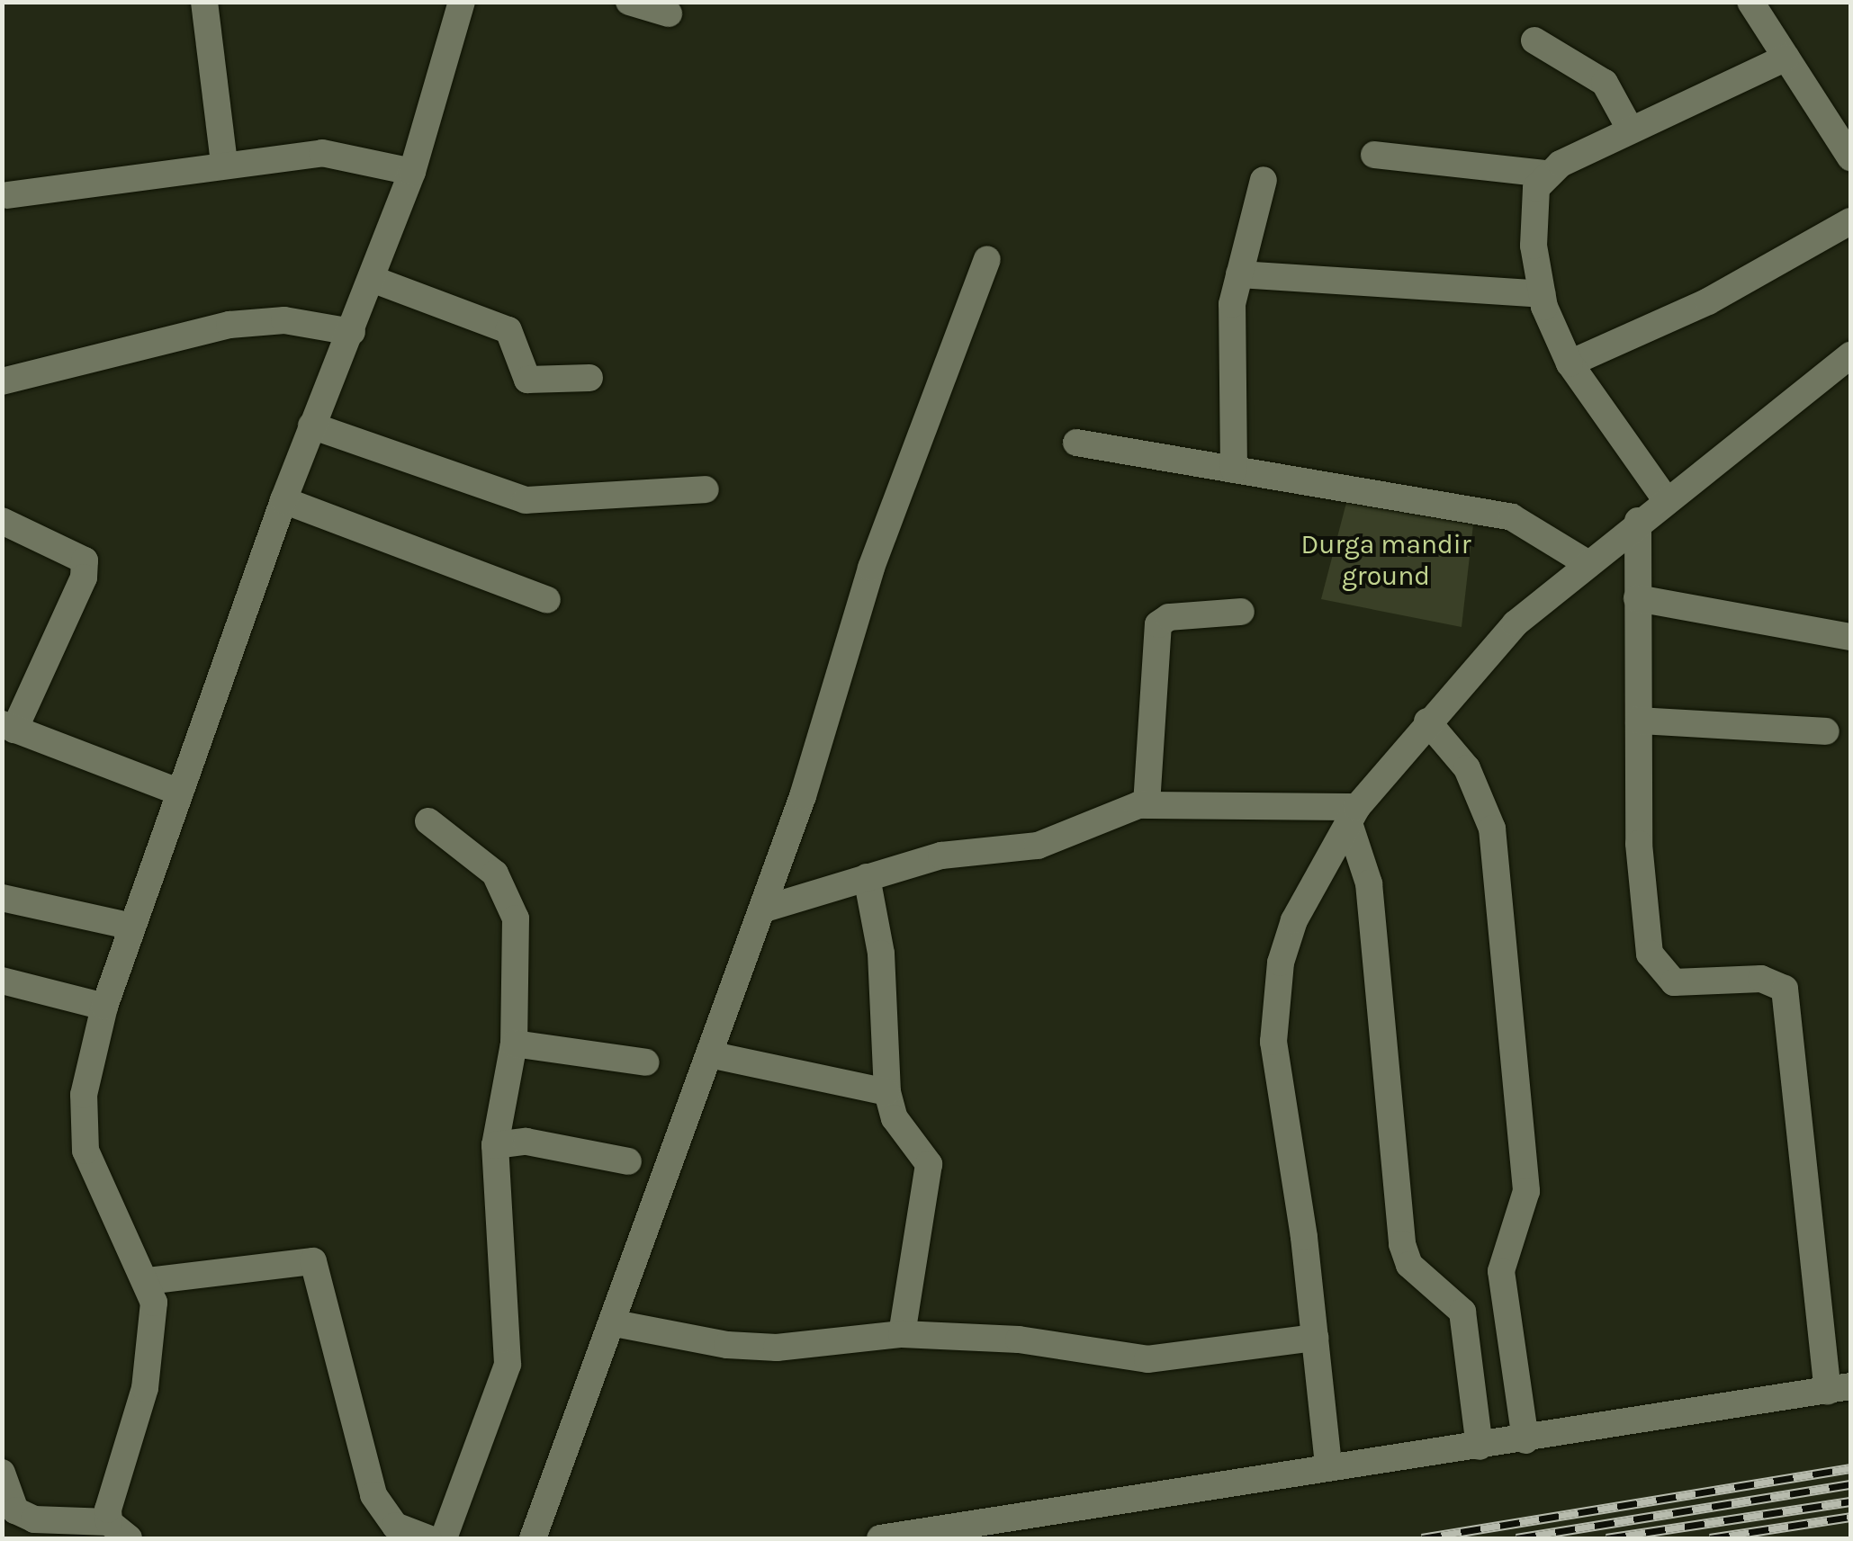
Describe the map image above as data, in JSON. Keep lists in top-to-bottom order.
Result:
{
  "parks": ["Durga mandir ground"]
}
